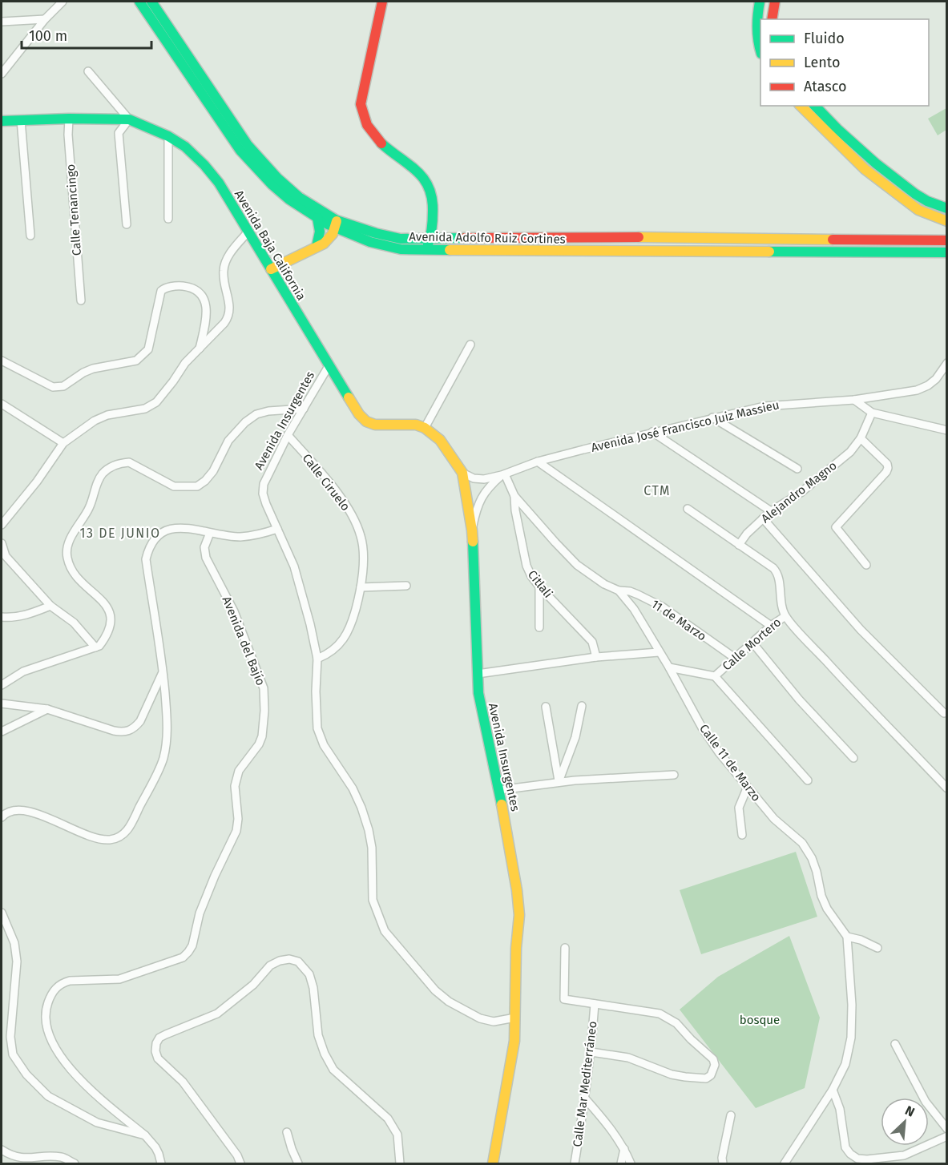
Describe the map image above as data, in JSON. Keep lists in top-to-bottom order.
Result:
{
  "streets": {
    "main road": ["Avenida Adolfo Ruiz Cortines", "Avenida Baja California", "Avenida Insurgentes"],
    "street": [
      "Calle Tenancingo",
      "Avenida José Francisco Juiz Massieu",
      "Calle Ciruelo",
      "Alejandro Magno",
      "Citlali",
      "11 de Marzo",
      "Avenida del Bajío",
      "Calle Mortero",
      "Calle 11 de Marzo",
      "Calle Mar Mediterráneo"
    ]
  },
  "crossings": [
    ["Calle Tenancingo", "Avenida Baja California"],
    ["Avenida Baja California", "Avenida Insurgentes"],
    ["Avenida Insurgentes", "Avenida José Francisco Juiz Massieu"],
    ["Avenida Insurgentes", "Calle Ciruelo"],
    ["Avenida José Francisco Juiz Massieu", "Calle 11 de Marzo"],
    ["Alejandro Magno", "Calle Mortero"],
    ["Citlali", "Calle 11 de Marzo"],
    ["11 de Marzo", "Calle Mortero"],
    ["11 de Marzo", "Calle 11 de Marzo"]
  ],
  "districts": ["CTM", "13 DE JUNIO"],
  "parks": ["bosque"],
  "legend": ["Fluido", "Lento", "Atasco"],
  "scale_bar": "100 m",
  "north": "top right"
}
